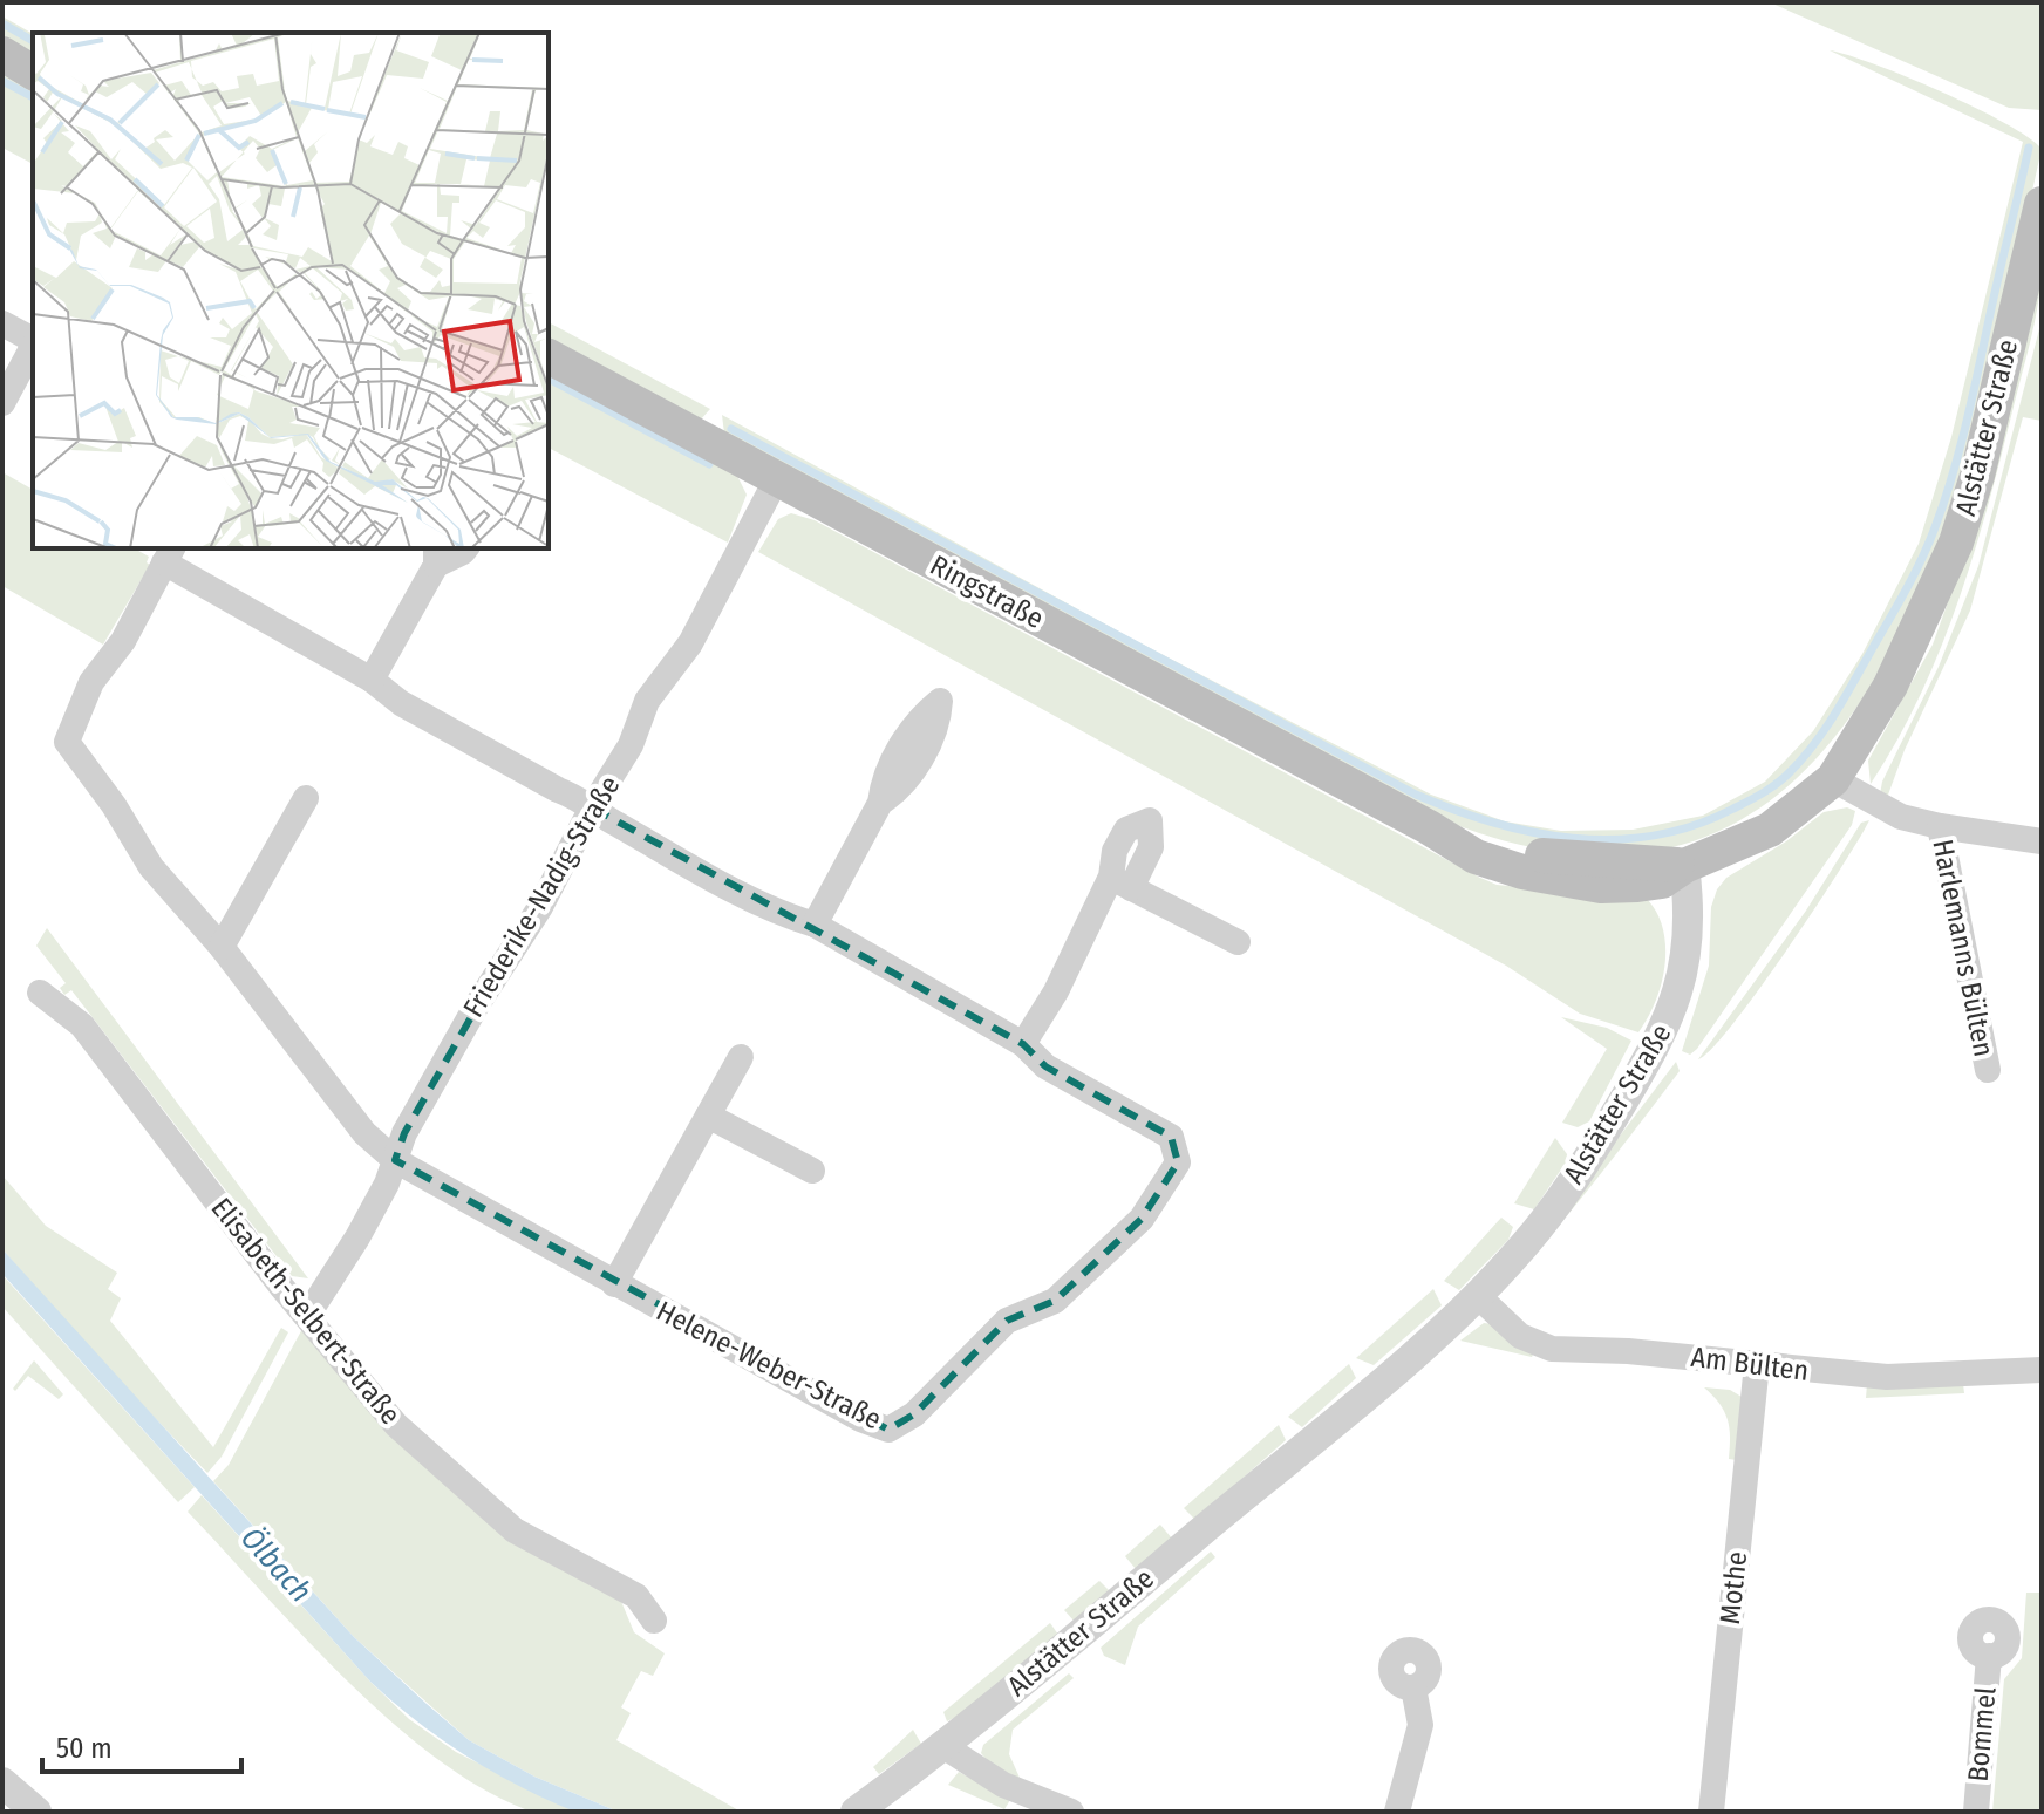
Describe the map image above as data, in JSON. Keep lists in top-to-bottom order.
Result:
{
  "streets": {
    "main road": ["Alstätter Straße", "Ringstraße"],
    "street": [
      "Friederike-Nadig-Straße",
      "Harlemanns Bülten",
      "Elisabeth-Selbert-Straße",
      "Am Bülten",
      "Helene-Weber-Straße",
      "Mothe",
      "Bommel"
    ]
  },
  "crossings": [
    ["Alstätter Straße", "Ringstraße"],
    ["Alstätter Straße", "Harlemanns Bülten"],
    ["Alstätter Straße", "Am Bülten"],
    ["Ringstraße", "Friederike-Nadig-Straße"],
    ["Friederike-Nadig-Straße", "Elisabeth-Selbert-Straße"],
    ["Friederike-Nadig-Straße", "Helene-Weber-Straße"],
    ["Am Bülten", "Mothe"]
  ],
  "water": ["Ölbach"],
  "scale_bar": "50 m"
}
